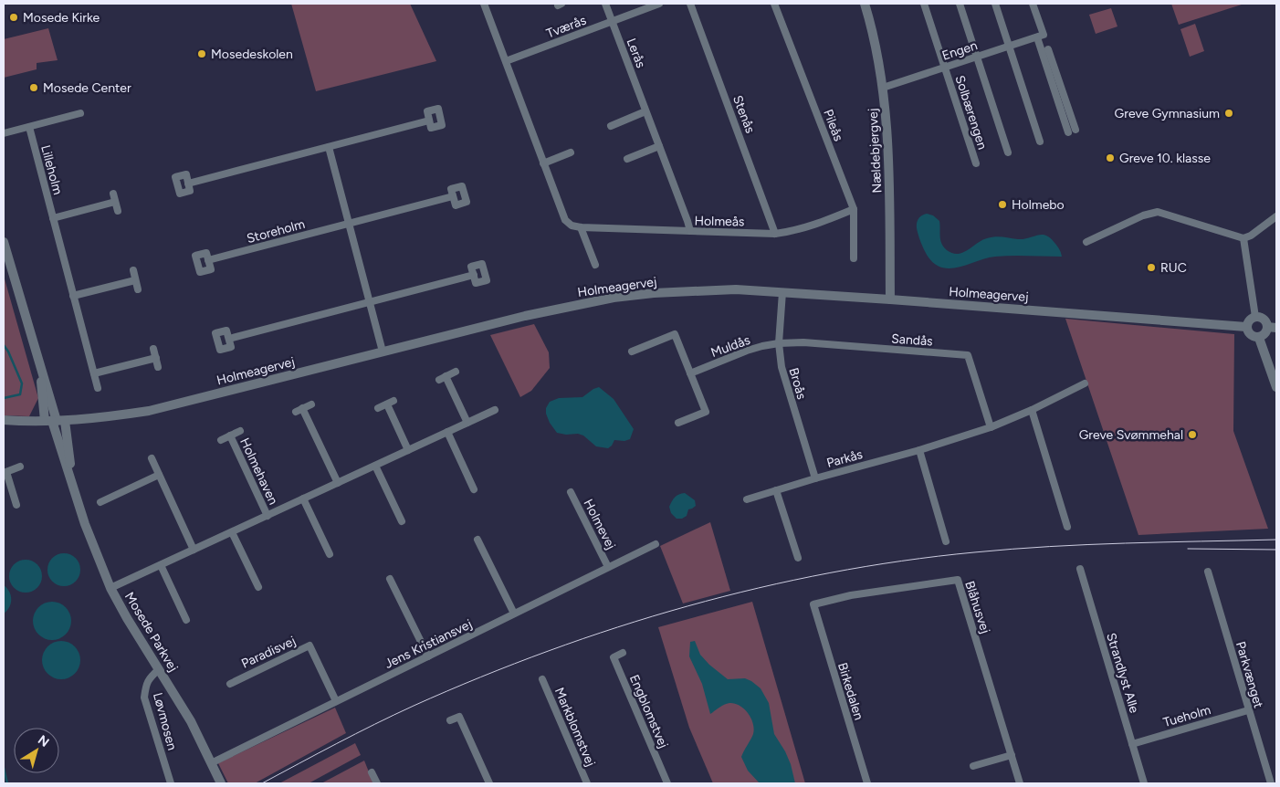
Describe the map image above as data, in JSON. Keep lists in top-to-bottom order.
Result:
{
  "streets": {
    "street": [
      "Tværås",
      "Engen",
      "Lerås",
      "Solbærengen",
      "Stenås",
      "Pileås",
      "Nældebjergvej",
      "Lilleholm",
      "Holmeås",
      "Storeholm",
      "Holmeagervej",
      "Sandås",
      "Muldås",
      "Broås",
      "Parkås",
      "Holmehaven",
      "Holmevej",
      "Blåhusvej",
      "Mosede Parkvej",
      "Jens Kristiansvej",
      "Paradisvej",
      "Strandlyst Alle",
      "Parkvænget",
      "Birkedalen",
      "Engblomstvej",
      "Tueholm",
      "Løvmosen",
      "Markblomstvej"
    ]
  },
  "crossings": [
    ["Tværås", "Lerås"],
    ["Engen", "Solbærengen"],
    ["Engen", "Nældebjergvej"],
    ["Lerås", "Holmeås"],
    ["Stenås", "Holmeås"],
    ["Pileås", "Holmeås"],
    ["Nældebjergvej", "Holmeagervej"],
    ["Holmeagervej", "Broås"],
    ["Holmeagervej", "Mosede Parkvej"],
    ["Sandås", "Muldås"],
    ["Sandås", "Broås"],
    ["Sandås", "Parkås"],
    ["Muldås", "Broås"],
    ["Broås", "Parkås"],
    ["Holmehaven", "Mosede Parkvej"],
    ["Holmevej", "Jens Kristiansvej"],
    ["Blåhusvej", "Birkedalen"],
    ["Mosede Parkvej", "Jens Kristiansvej"],
    ["Mosede Parkvej", "Løvmosen"],
    ["Jens Kristiansvej", "Paradisvej"],
    ["Strandlyst Alle", "Tueholm"],
    ["Parkvænget", "Tueholm"]
  ],
  "places": [
    "Mosede Kirke",
    "Mosedeskolen",
    "Mosede Center",
    "Greve Gymnasium",
    "Greve 10. klasse",
    "Holmebo",
    "RUC",
    "Greve Svømmehal"
  ],
  "north": "top right"
}
